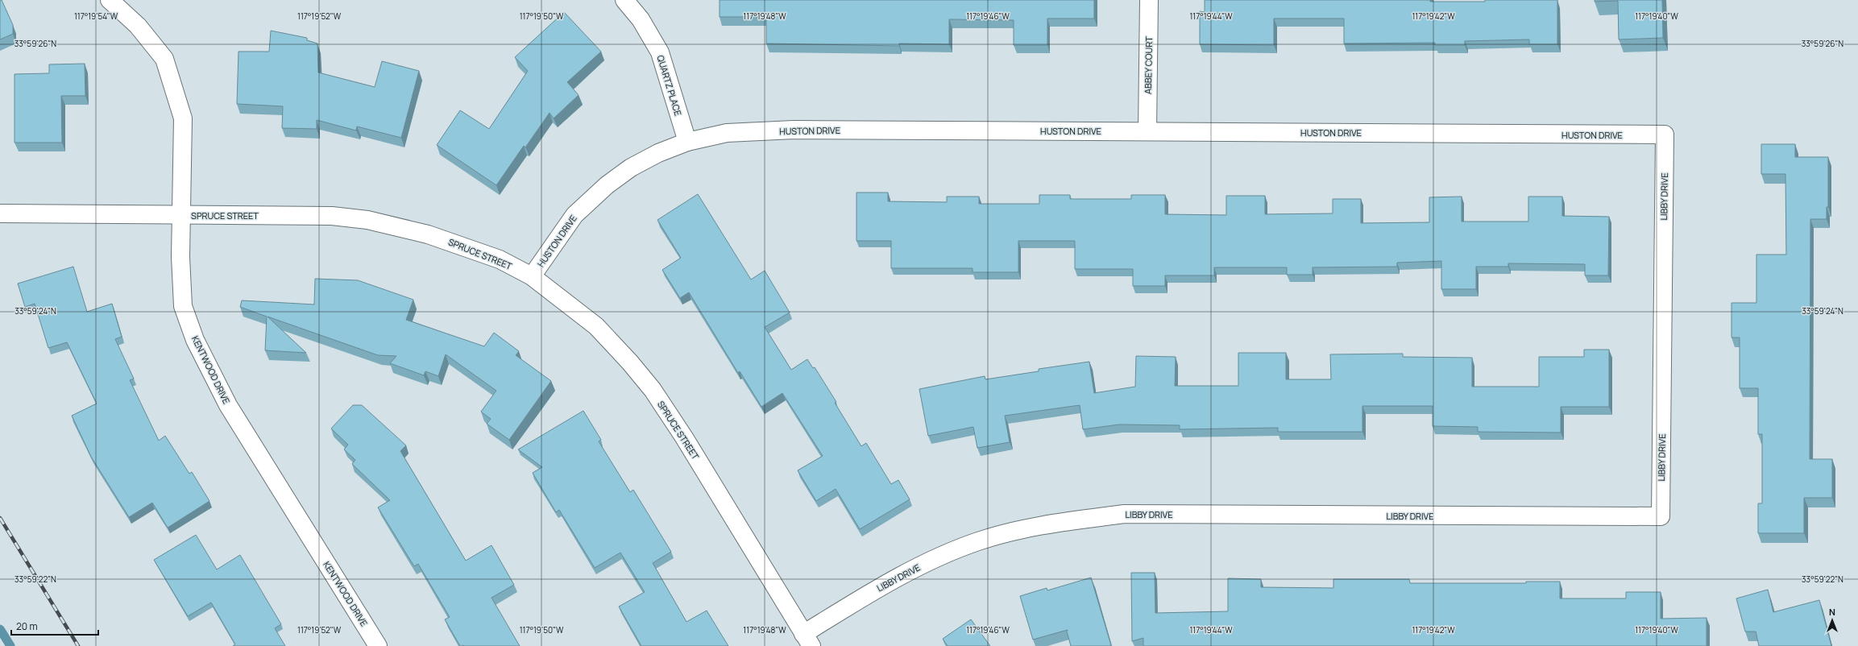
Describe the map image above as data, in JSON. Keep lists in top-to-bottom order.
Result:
{
  "streets": {
    "street": [
      "ABBEY COURT",
      "QUARTZ PLACE",
      "HUSTON DRIVE",
      "LIBBY DRIVE",
      "SPRUCE STREET",
      "KENTWOOD DRIVE"
    ]
  },
  "crossings": [
    ["ABBEY COURT", "HUSTON DRIVE"],
    ["QUARTZ PLACE", "HUSTON DRIVE"],
    ["HUSTON DRIVE", "LIBBY DRIVE"],
    ["HUSTON DRIVE", "SPRUCE STREET"],
    ["LIBBY DRIVE", "SPRUCE STREET"],
    ["SPRUCE STREET", "KENTWOOD DRIVE"]
  ],
  "scale_bar": "20 m",
  "north": "top",
  "coordinates": [
    "117°19'54\"W",
    "117°19'52\"W",
    "117°19'50\"W",
    "117°19'48\"W",
    "117°19'46\"W",
    "117°19'44\"W",
    "117°19'42\"W",
    "117°19'40\"W",
    "33°59'26\"N",
    "33°59'24\"N",
    "33°59'22\"N"
  ]
}
